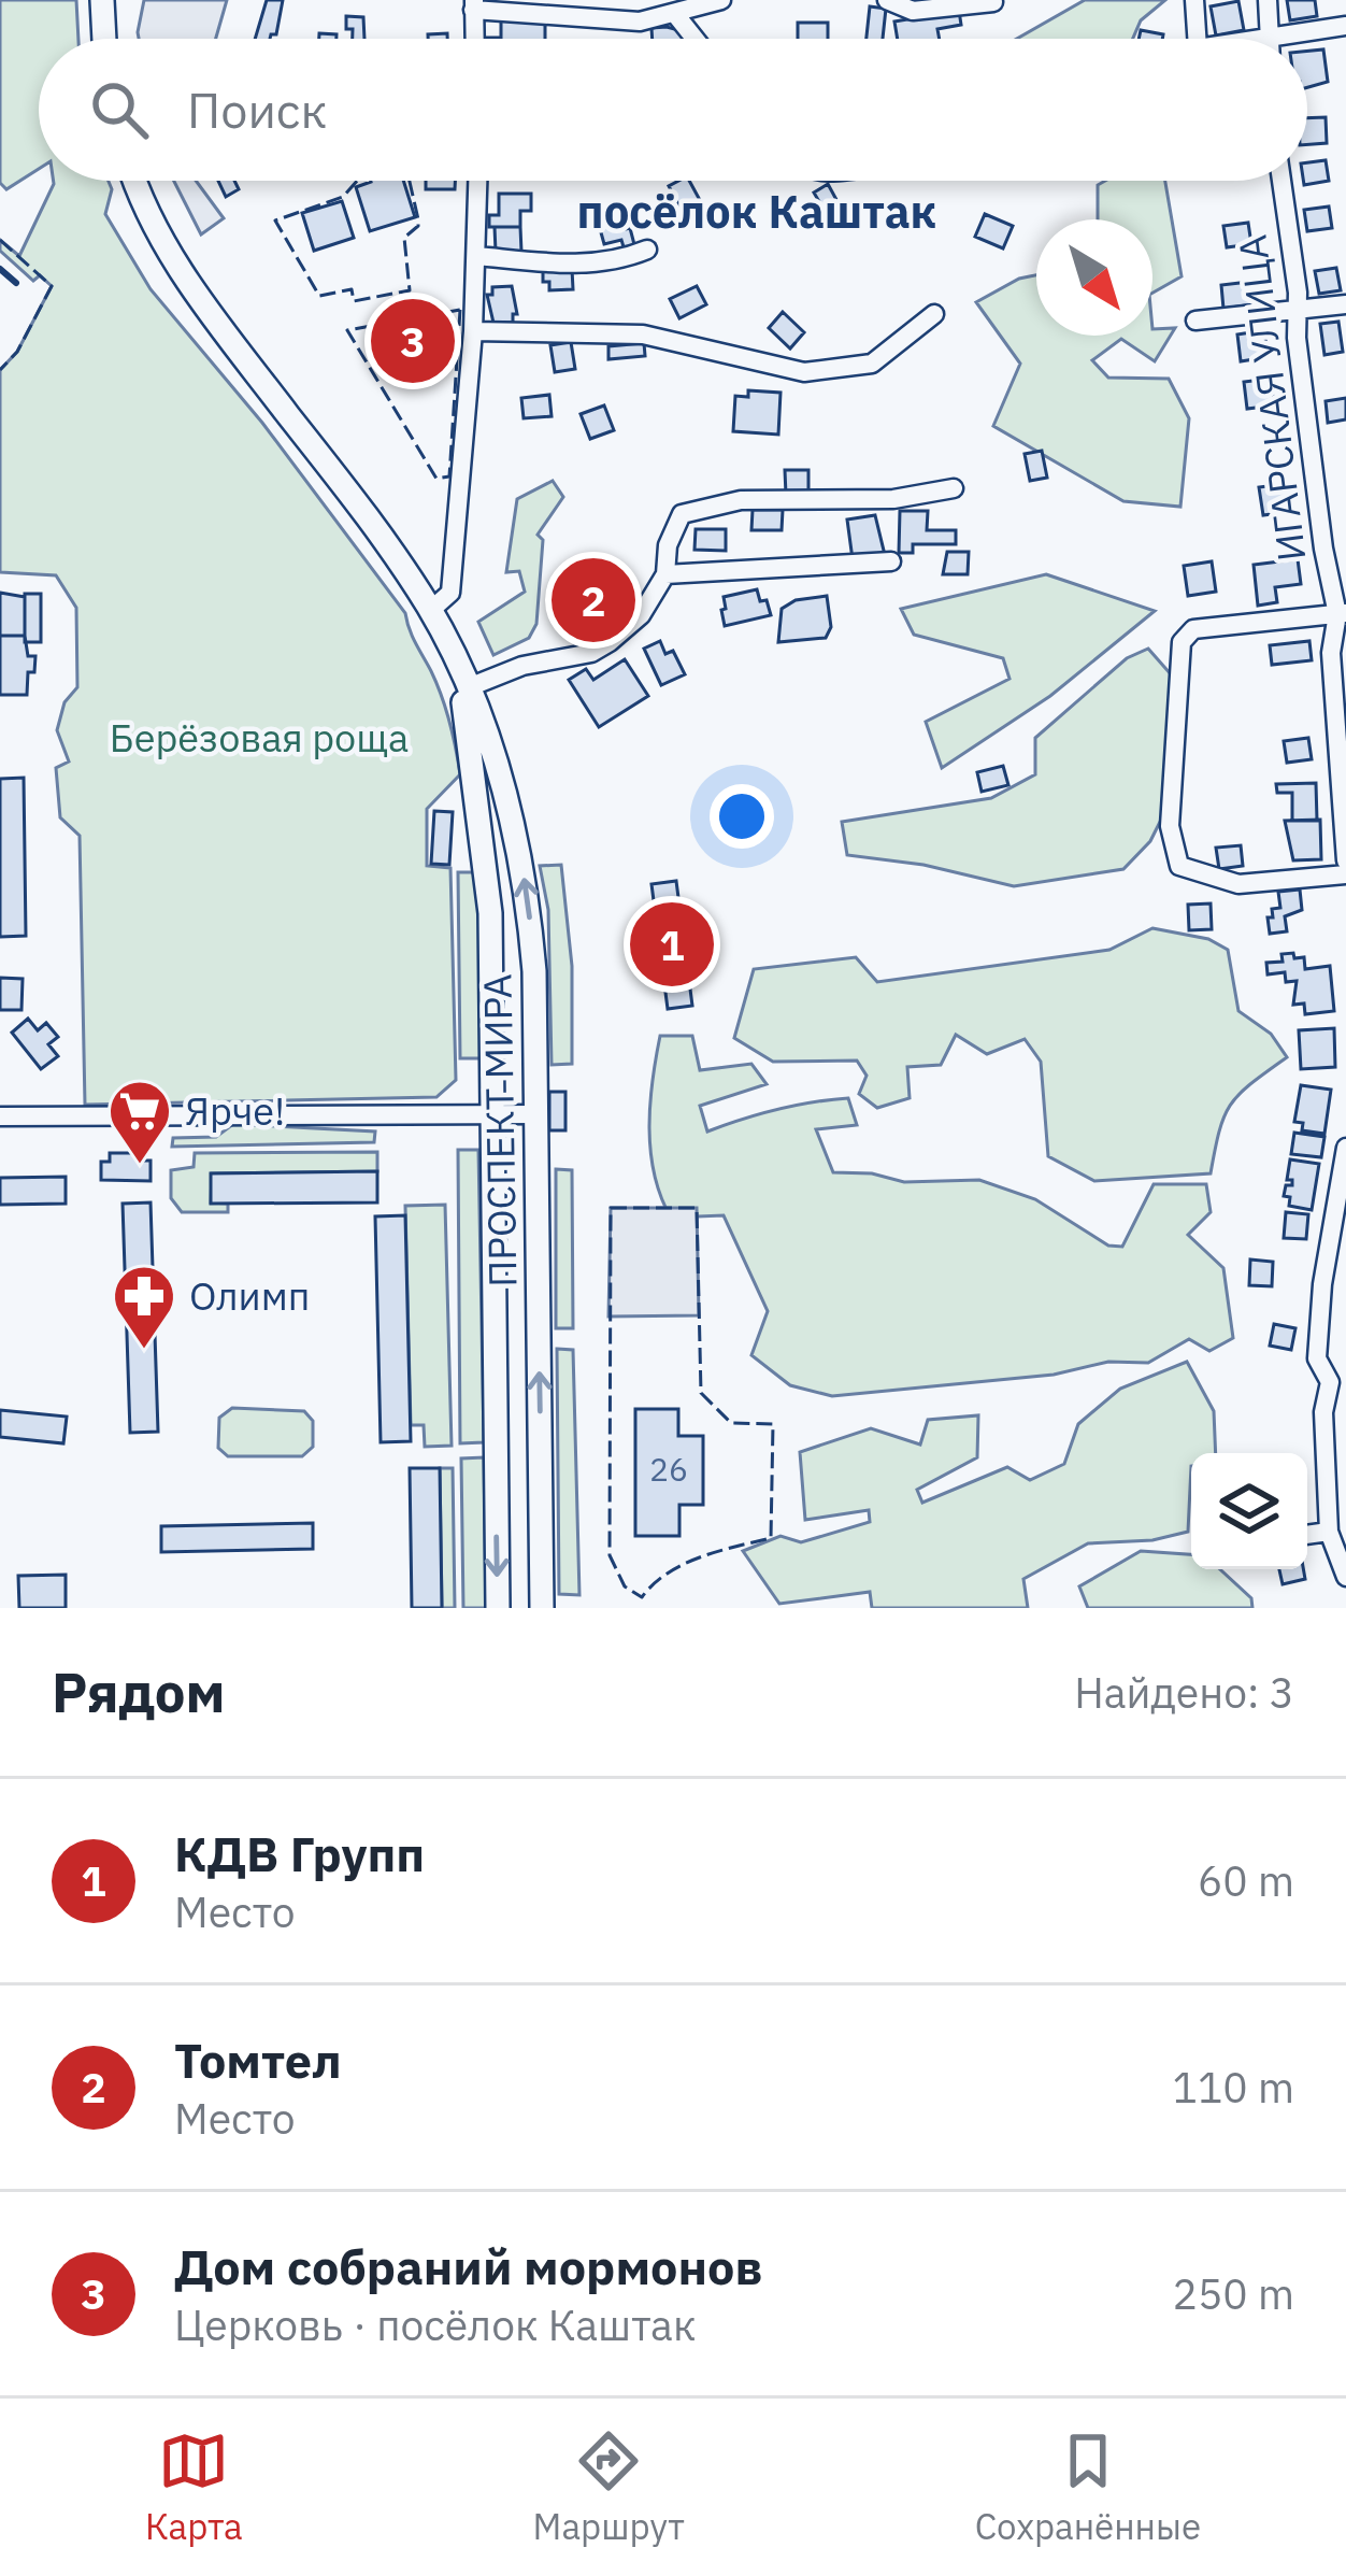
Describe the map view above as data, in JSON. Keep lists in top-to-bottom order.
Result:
{
  "streets": {
    "main road": ["ПРОСПЕКТ МИРА"],
    "street": ["ИГАРСКАЯ УЛИЦА"]
  },
  "districts": ["посёлок Каштак"],
  "parks": ["Берёзовая роща"],
  "places": {
    "supermarket": ["Ярче!"],
    "pharmacy": ["Олимп"]
  },
  "house_numbers": ["26"],
  "north": "bottom right",
  "page": {
    "search": "Поиск",
    "pins": ["3", "2", "1"],
    "heading": ["Рядом", "Найдено: 3"],
    "list": [
      {
        "mark": "1",
        "name": "КДВ Групп",
        "note": "Место",
        "value": "60 m"
      },
      {
        "mark": "2",
        "name": "Томтел",
        "note": "Место",
        "value": "110 m"
      },
      {
        "mark": "3",
        "name": "Дом собраний мормонов",
        "note": "Церковь · посёлок Каштак",
        "value": "250 m"
      }
    ],
    "nav": ["Карта", "Маршрут", "Сохранённые"]
  }
}
